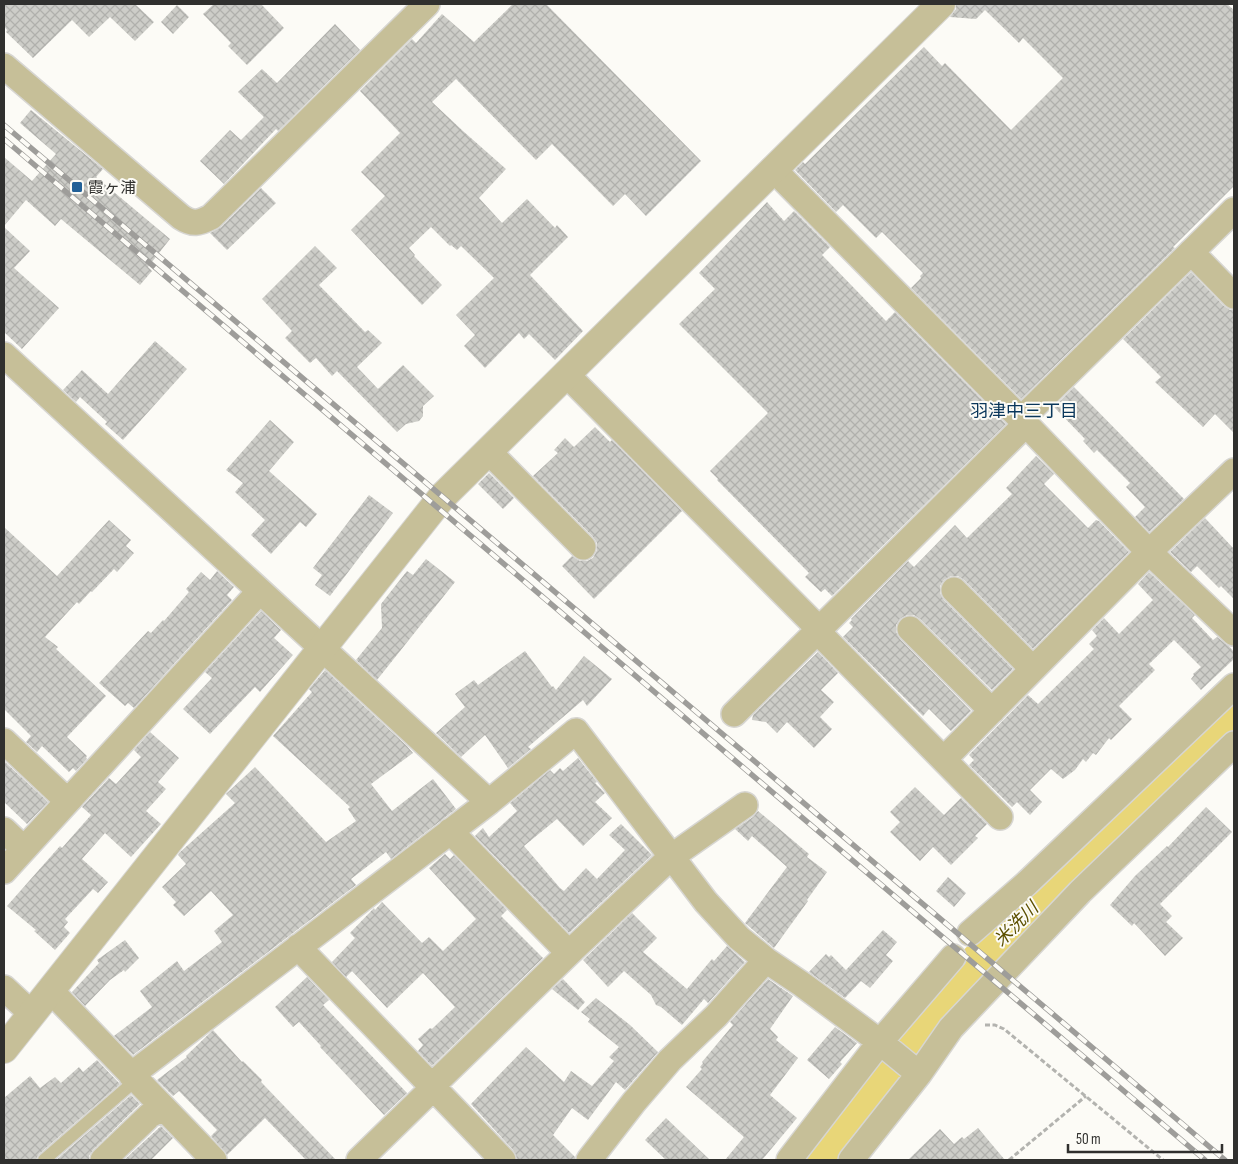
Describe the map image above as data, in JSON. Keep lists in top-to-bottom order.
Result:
{
  "districts": ["羽津中三丁目"],
  "water": ["米洗川"],
  "places": {
    "transit": ["霞ヶ浦"]
  },
  "scale_bar": "50 m"
}
